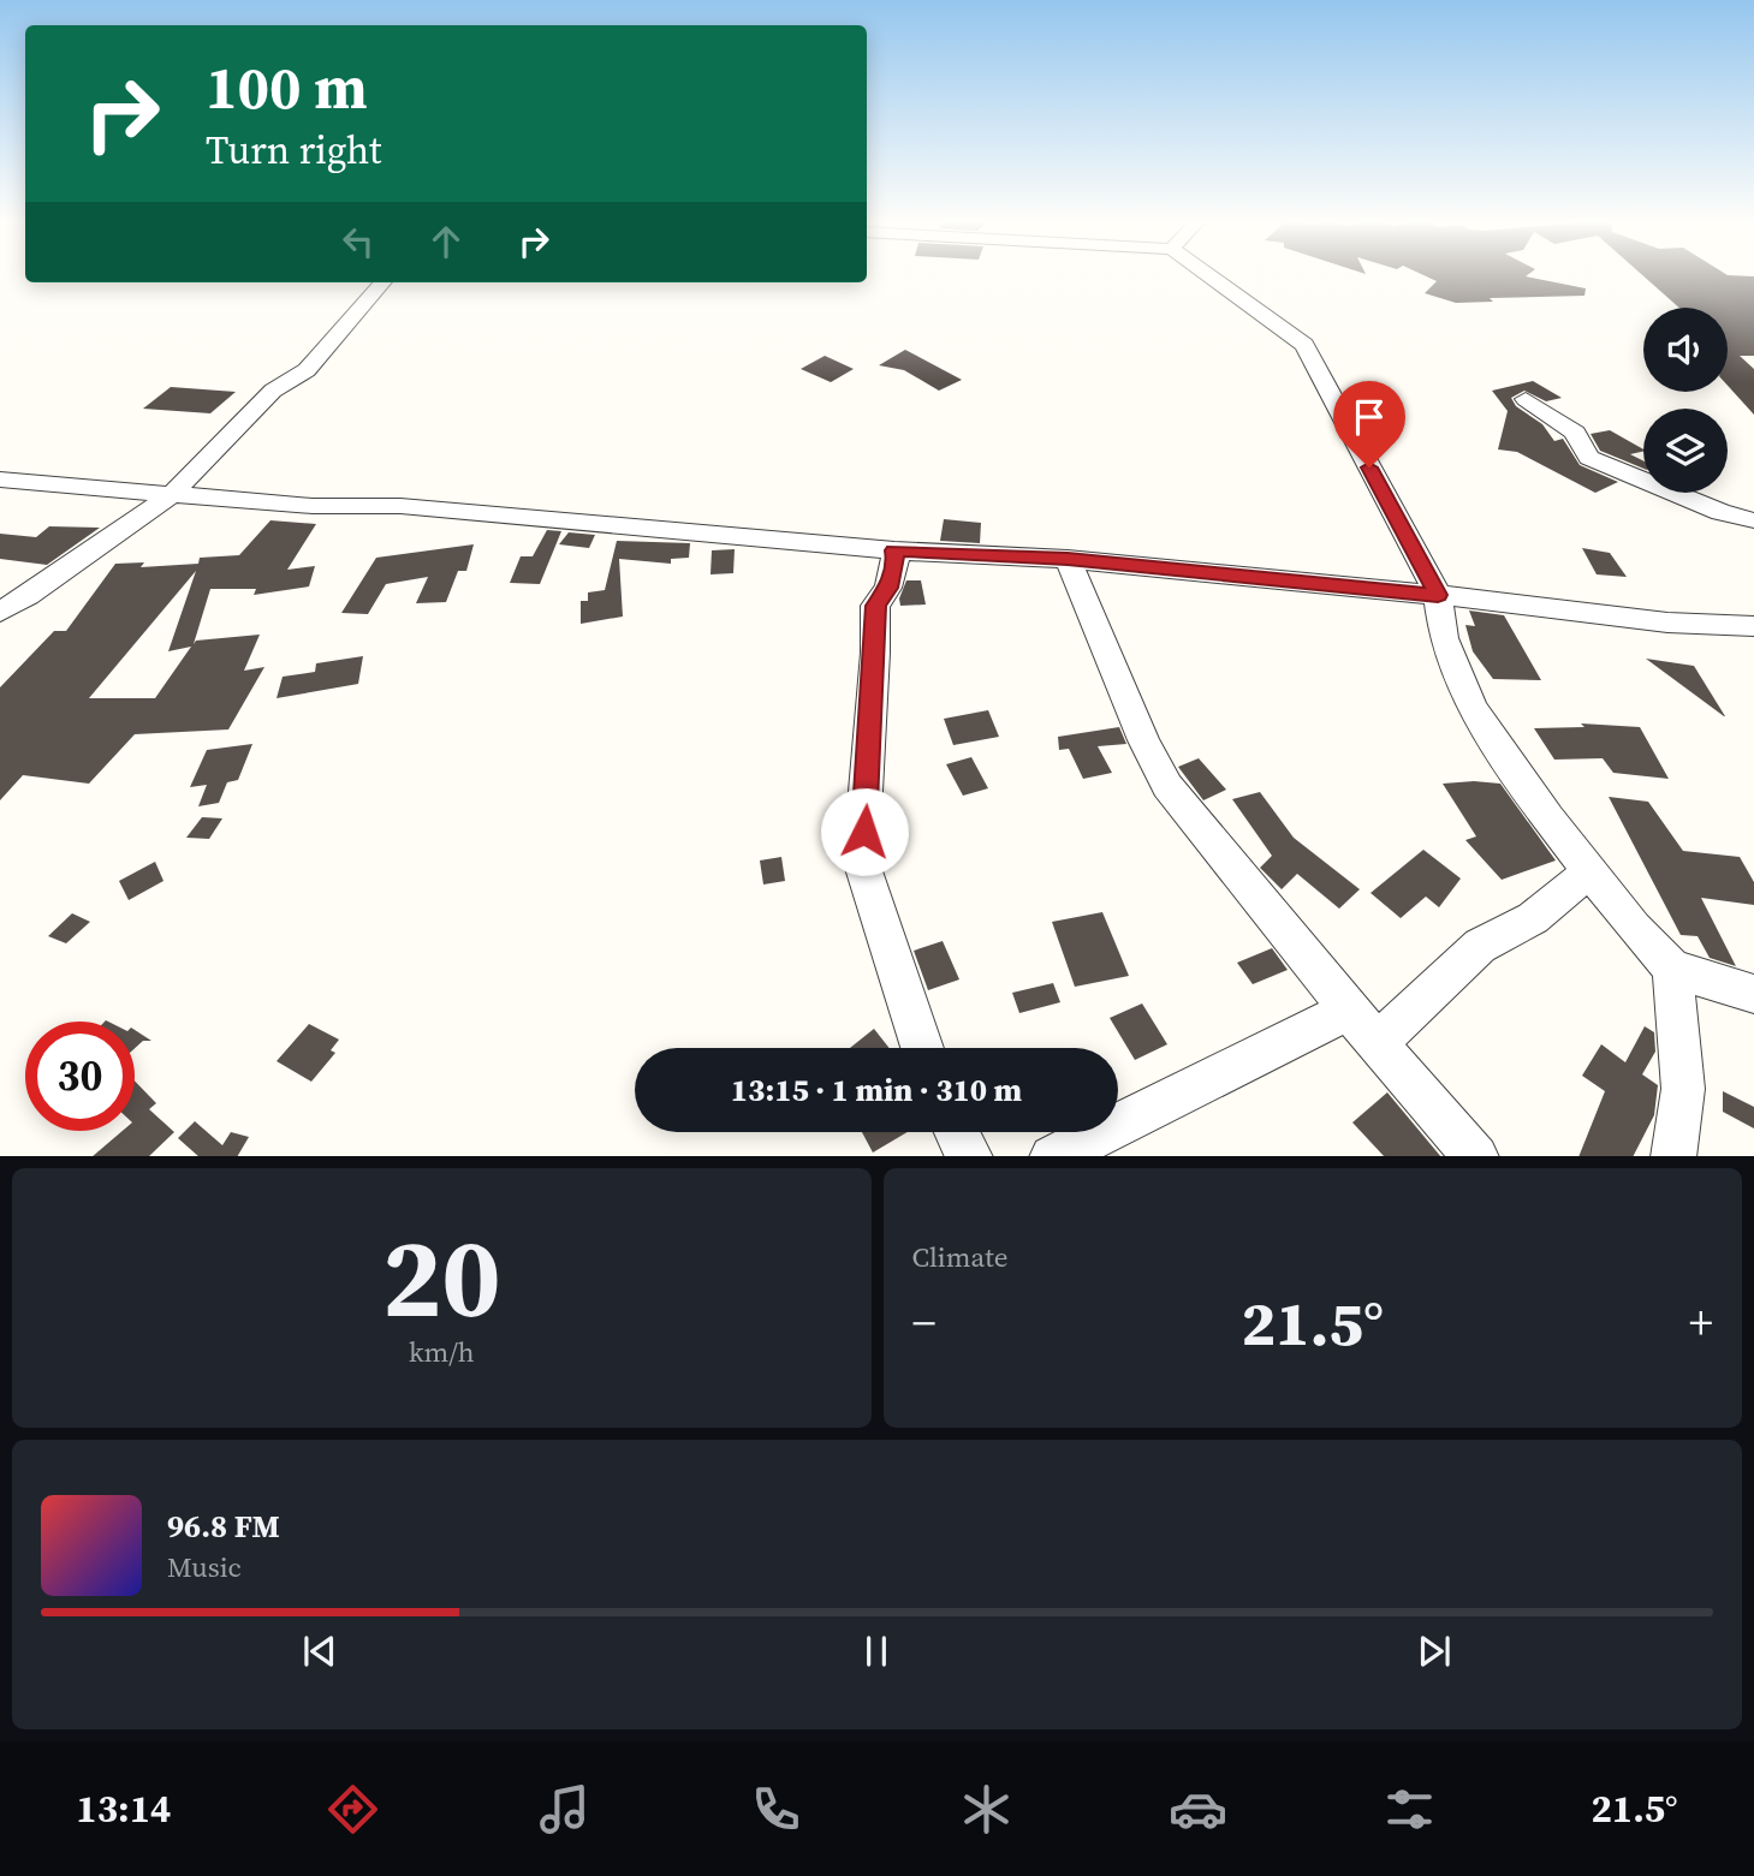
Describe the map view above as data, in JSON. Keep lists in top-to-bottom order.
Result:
{
  "page": {
    "turn": ["100 m", "Turn right"],
    "limit": "30",
    "trip": "13:15 · 1 min · 310 m",
    "tile": [
      ["20", "km/h"],
      "Climate"
    ],
    "heat": ["−", "21.5°", "+"],
    "song": ["96.8 FM", "Music"],
    "tabs": ["13:14", "21.5°"]
  }
}
